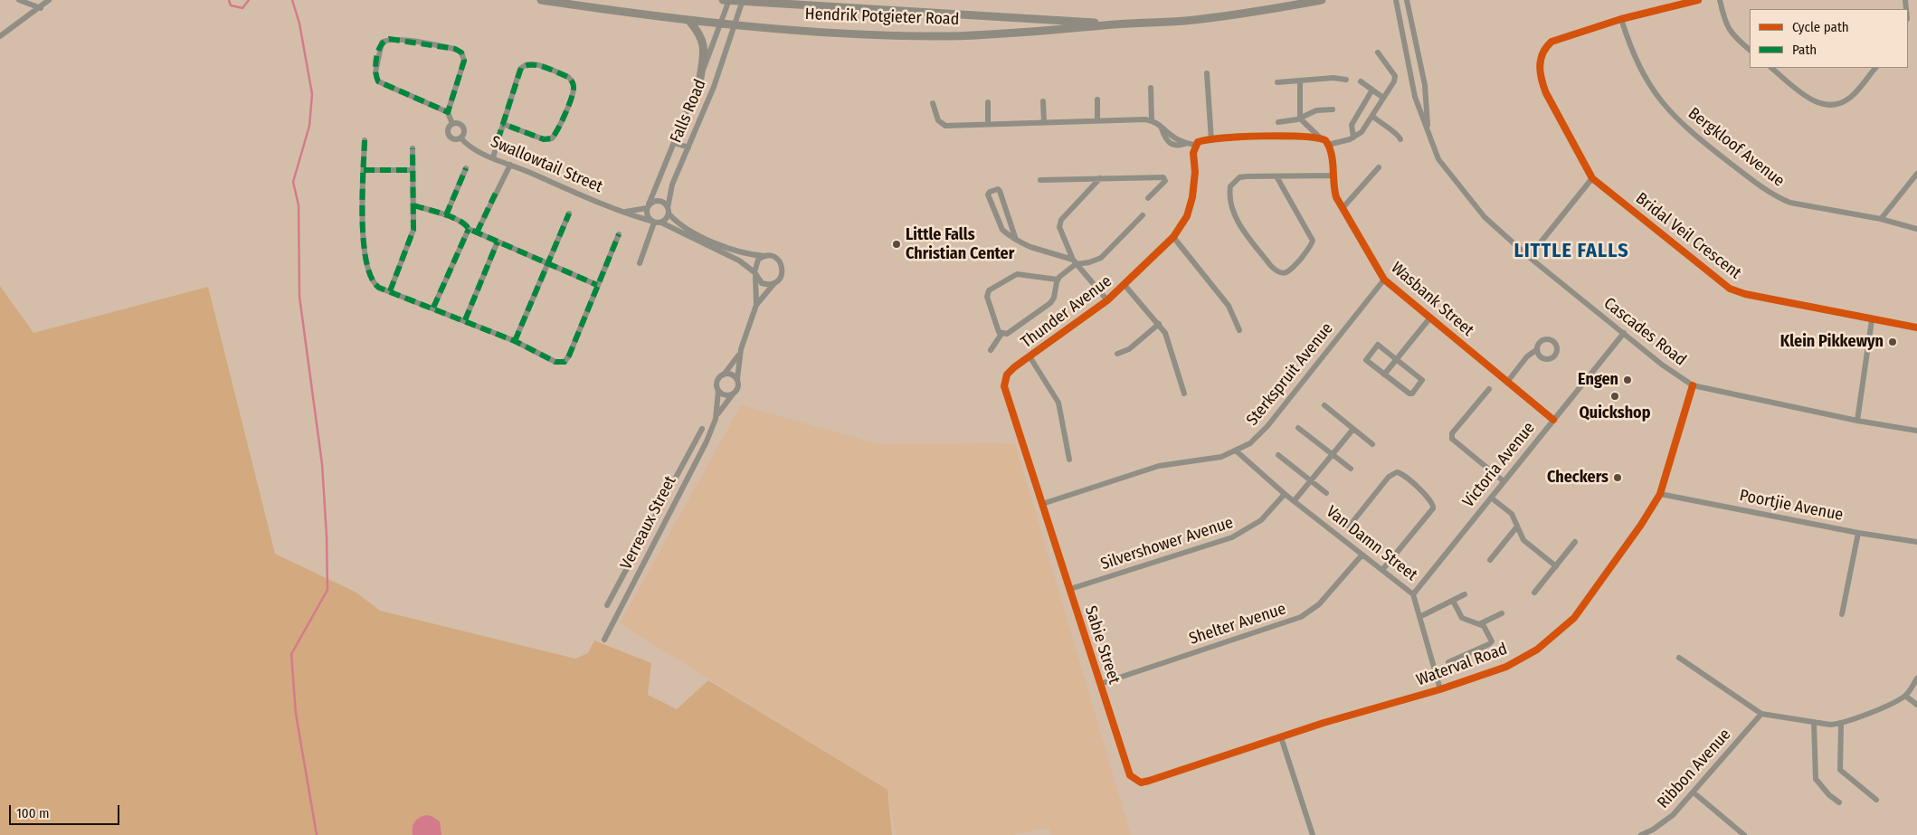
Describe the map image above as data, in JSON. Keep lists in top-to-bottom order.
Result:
{
  "streets": {
    "main road": ["Hendrik Potgieter Road"],
    "street": [
      "Falls Road",
      "Bergkloof Avenue",
      "Swallowtail Street",
      "Bridal Veil Crescent",
      "Wasbank Street",
      "Thunder Avenue",
      "Cascades Road",
      "Sterkspruit Avenue",
      "Victoria Avenue",
      "Poortjie Avenue",
      "Verreaux Street",
      "Silvershower Avenue",
      "Van Damn Street",
      "Shelter Avenue",
      "Sabie Street",
      "Waterval Road",
      "Ribbon Avenue"
    ]
  },
  "crossings": [
    ["Hendrik Potgieter Road", "Falls Road"],
    ["Falls Road", "Swallowtail Street"],
    ["Bergkloof Avenue", "Bridal Veil Crescent"],
    ["Wasbank Street", "Sterkspruit Avenue"],
    ["Wasbank Street", "Victoria Avenue"],
    ["Thunder Avenue", "Sterkspruit Avenue"],
    ["Thunder Avenue", "Sabie Street"],
    ["Cascades Road", "Victoria Avenue"],
    ["Cascades Road", "Waterval Road"],
    ["Sterkspruit Avenue", "Van Damn Street"],
    ["Sterkspruit Avenue", "Sabie Street"],
    ["Victoria Avenue", "Van Damn Street"],
    ["Poortjie Avenue", "Waterval Road"],
    ["Silvershower Avenue", "Van Damn Street"],
    ["Silvershower Avenue", "Sabie Street"],
    ["Van Damn Street", "Shelter Avenue"],
    ["Van Damn Street", "Waterval Road"],
    ["Shelter Avenue", "Sabie Street"],
    ["Sabie Street", "Waterval Road"]
  ],
  "districts": ["LITTLE FALLS"],
  "places": [
    "Little Falls Christian Center",
    "Klein Pikkewyn",
    "Engen",
    "Quickshop",
    "Checkers"
  ],
  "legend": ["Cycle path", "Path"],
  "scale_bar": "100 m"
}
